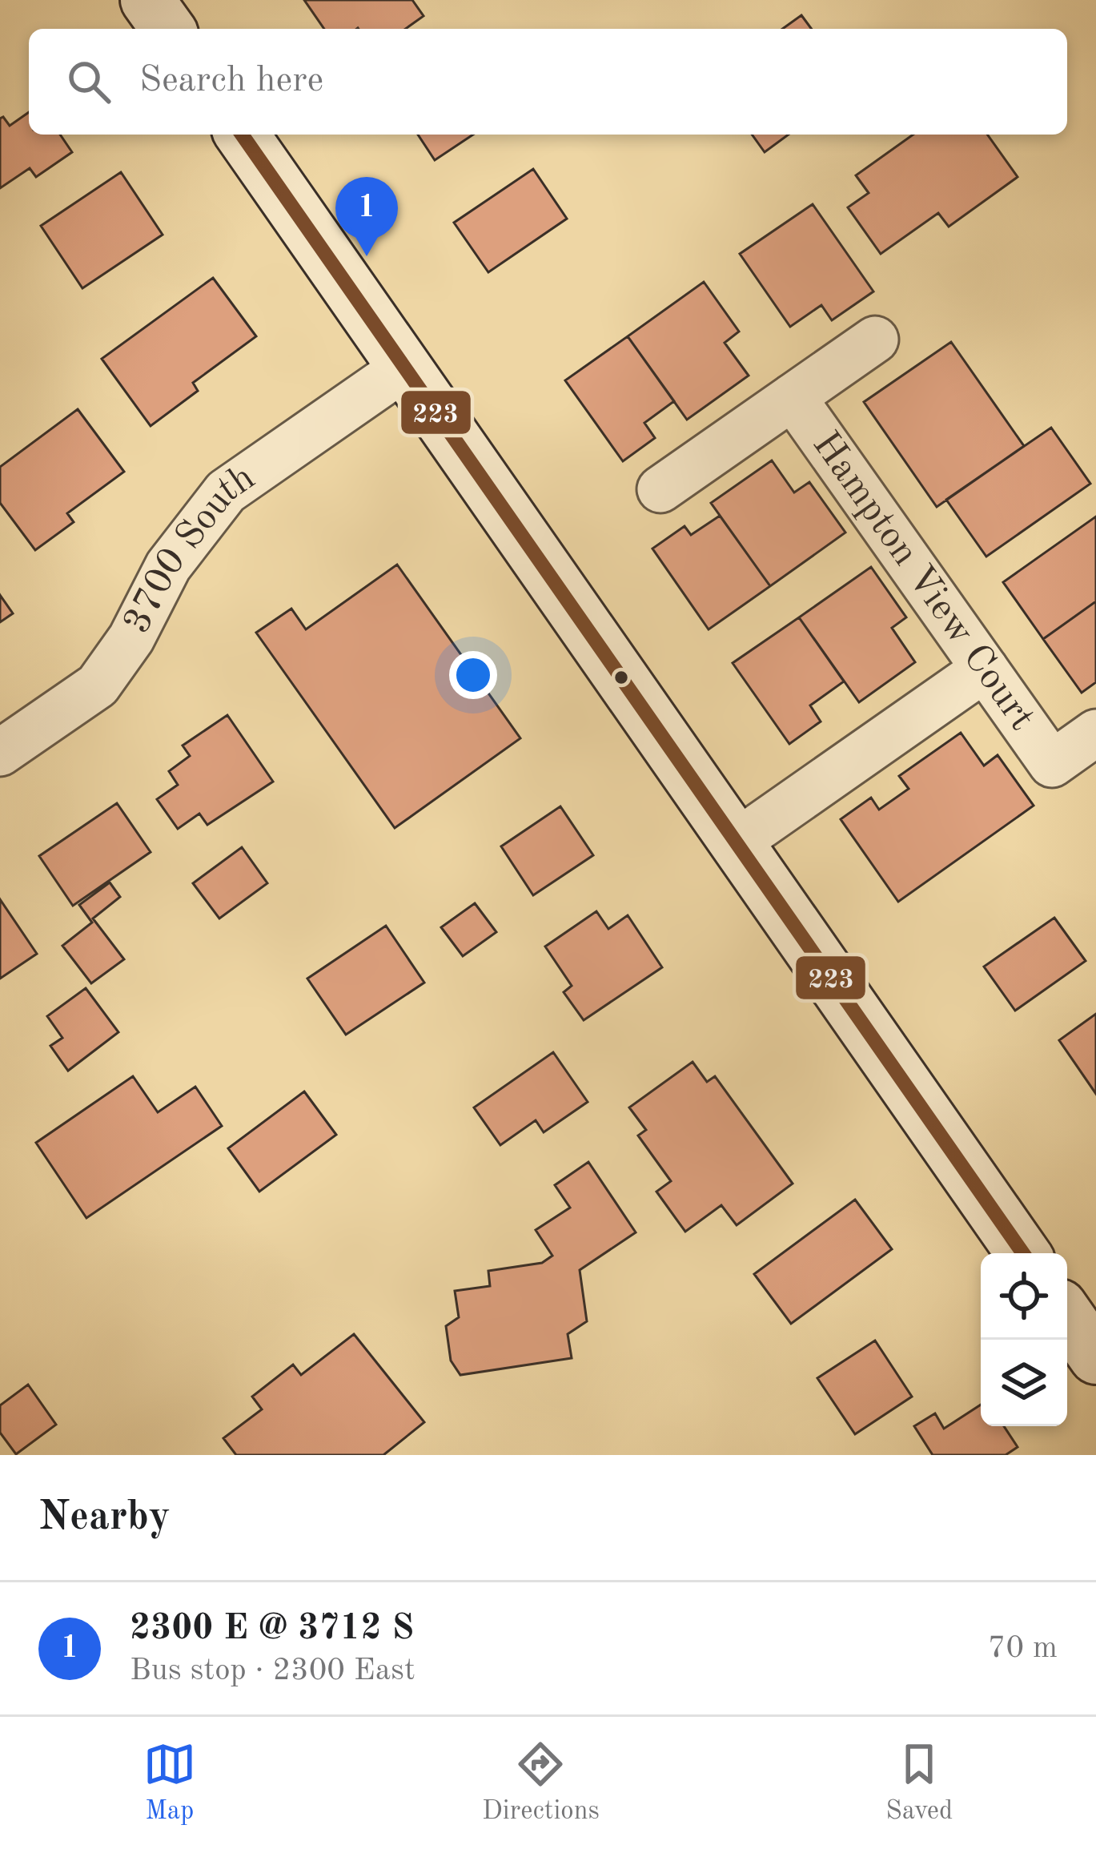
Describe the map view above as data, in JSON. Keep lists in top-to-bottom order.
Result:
{
  "streets": {
    "street": ["3700 South", "Hampton View Court"]
  },
  "lines": ["transit line 223"],
  "page": {
    "search": "Search here",
    "pins": "1",
    "heading": "Nearby",
    "list": [
      {
        "mark": "1",
        "name": "2300 E @ 3712 S",
        "note": "Bus stop · 2300 East",
        "value": "70 m"
      }
    ],
    "nav": ["Map", "Directions", "Saved"]
  }
}
